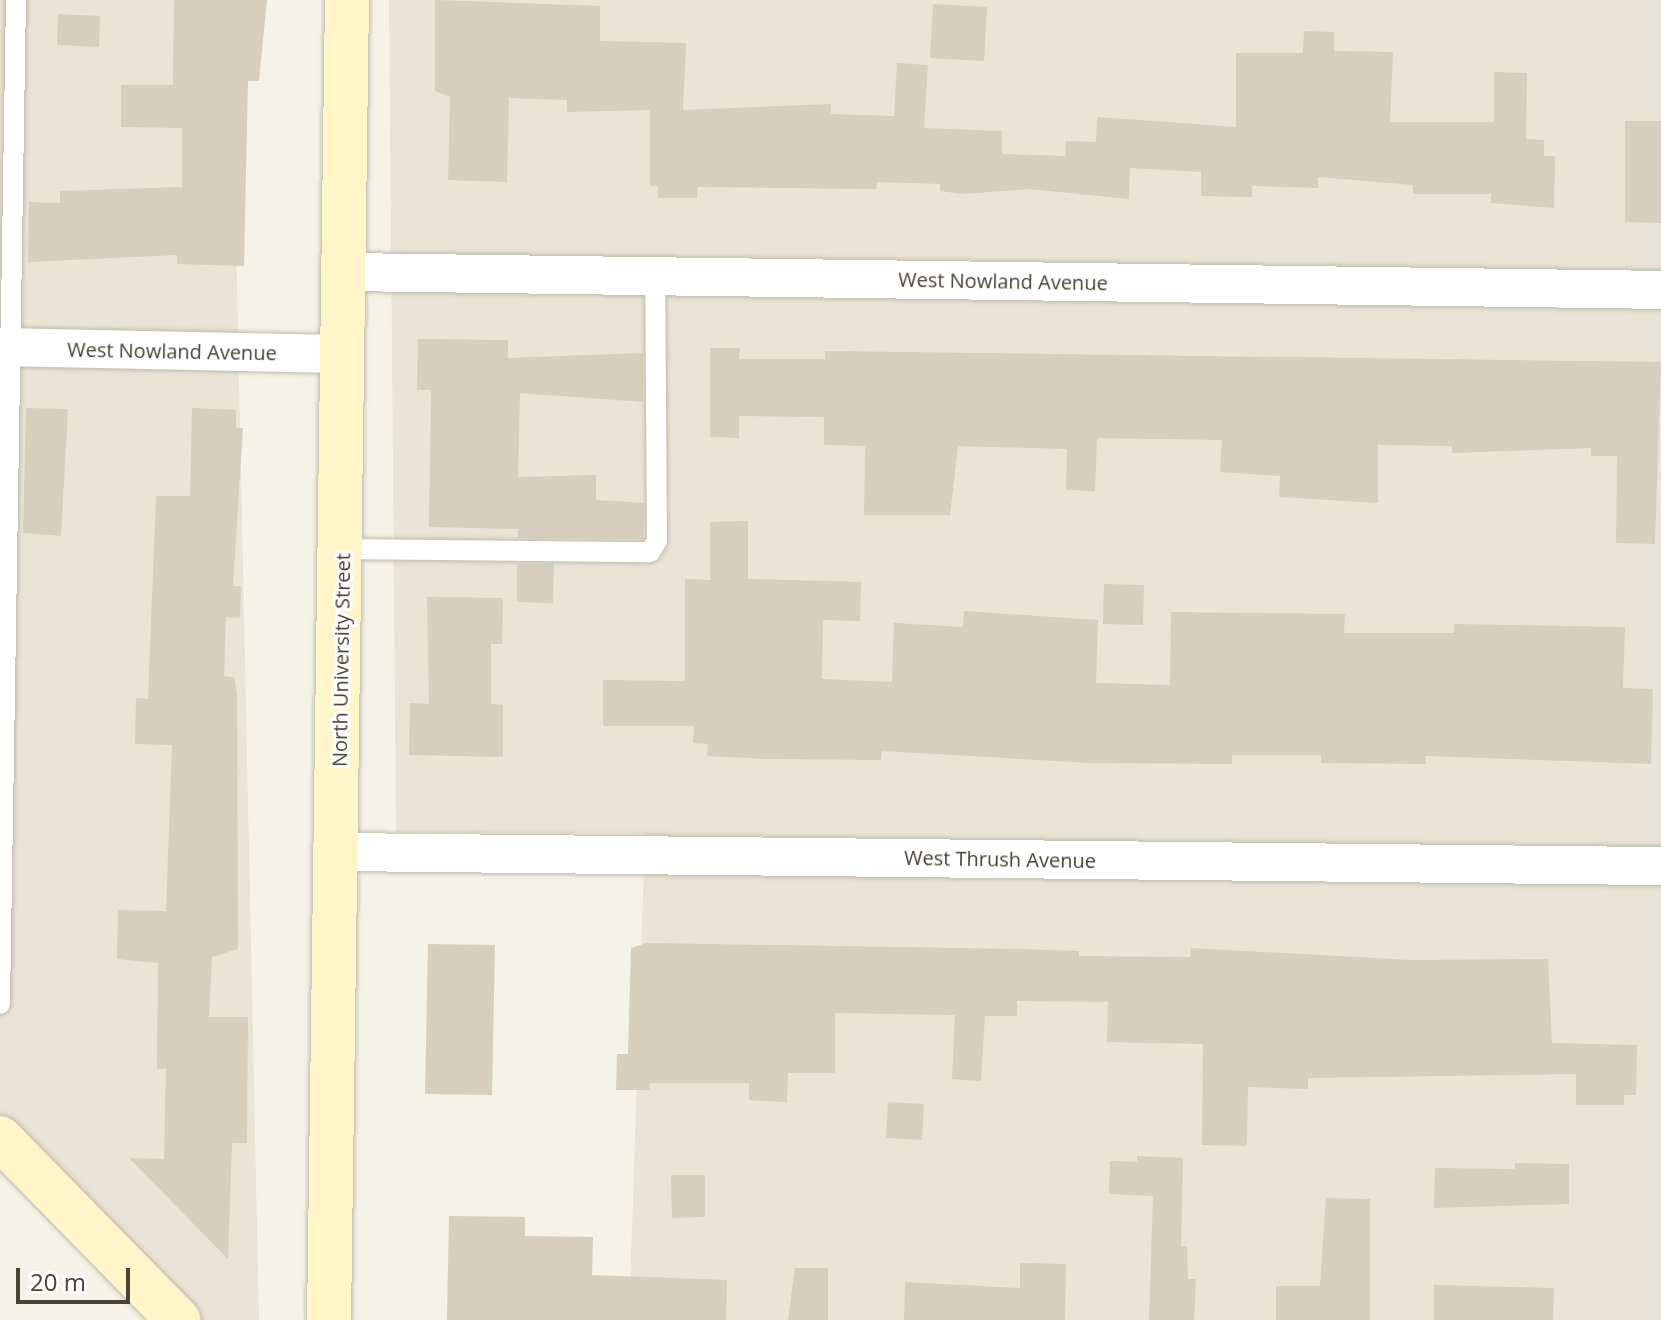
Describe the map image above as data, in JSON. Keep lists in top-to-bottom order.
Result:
{
  "streets": {
    "main road": ["North University Street"],
    "street": ["West Nowland Avenue", "West Thrush Avenue"]
  },
  "crossings": [
    ["West Nowland Avenue", "North University Street"],
    ["North University Street", "West Thrush Avenue"]
  ],
  "scale_bar": "20 m"
}
